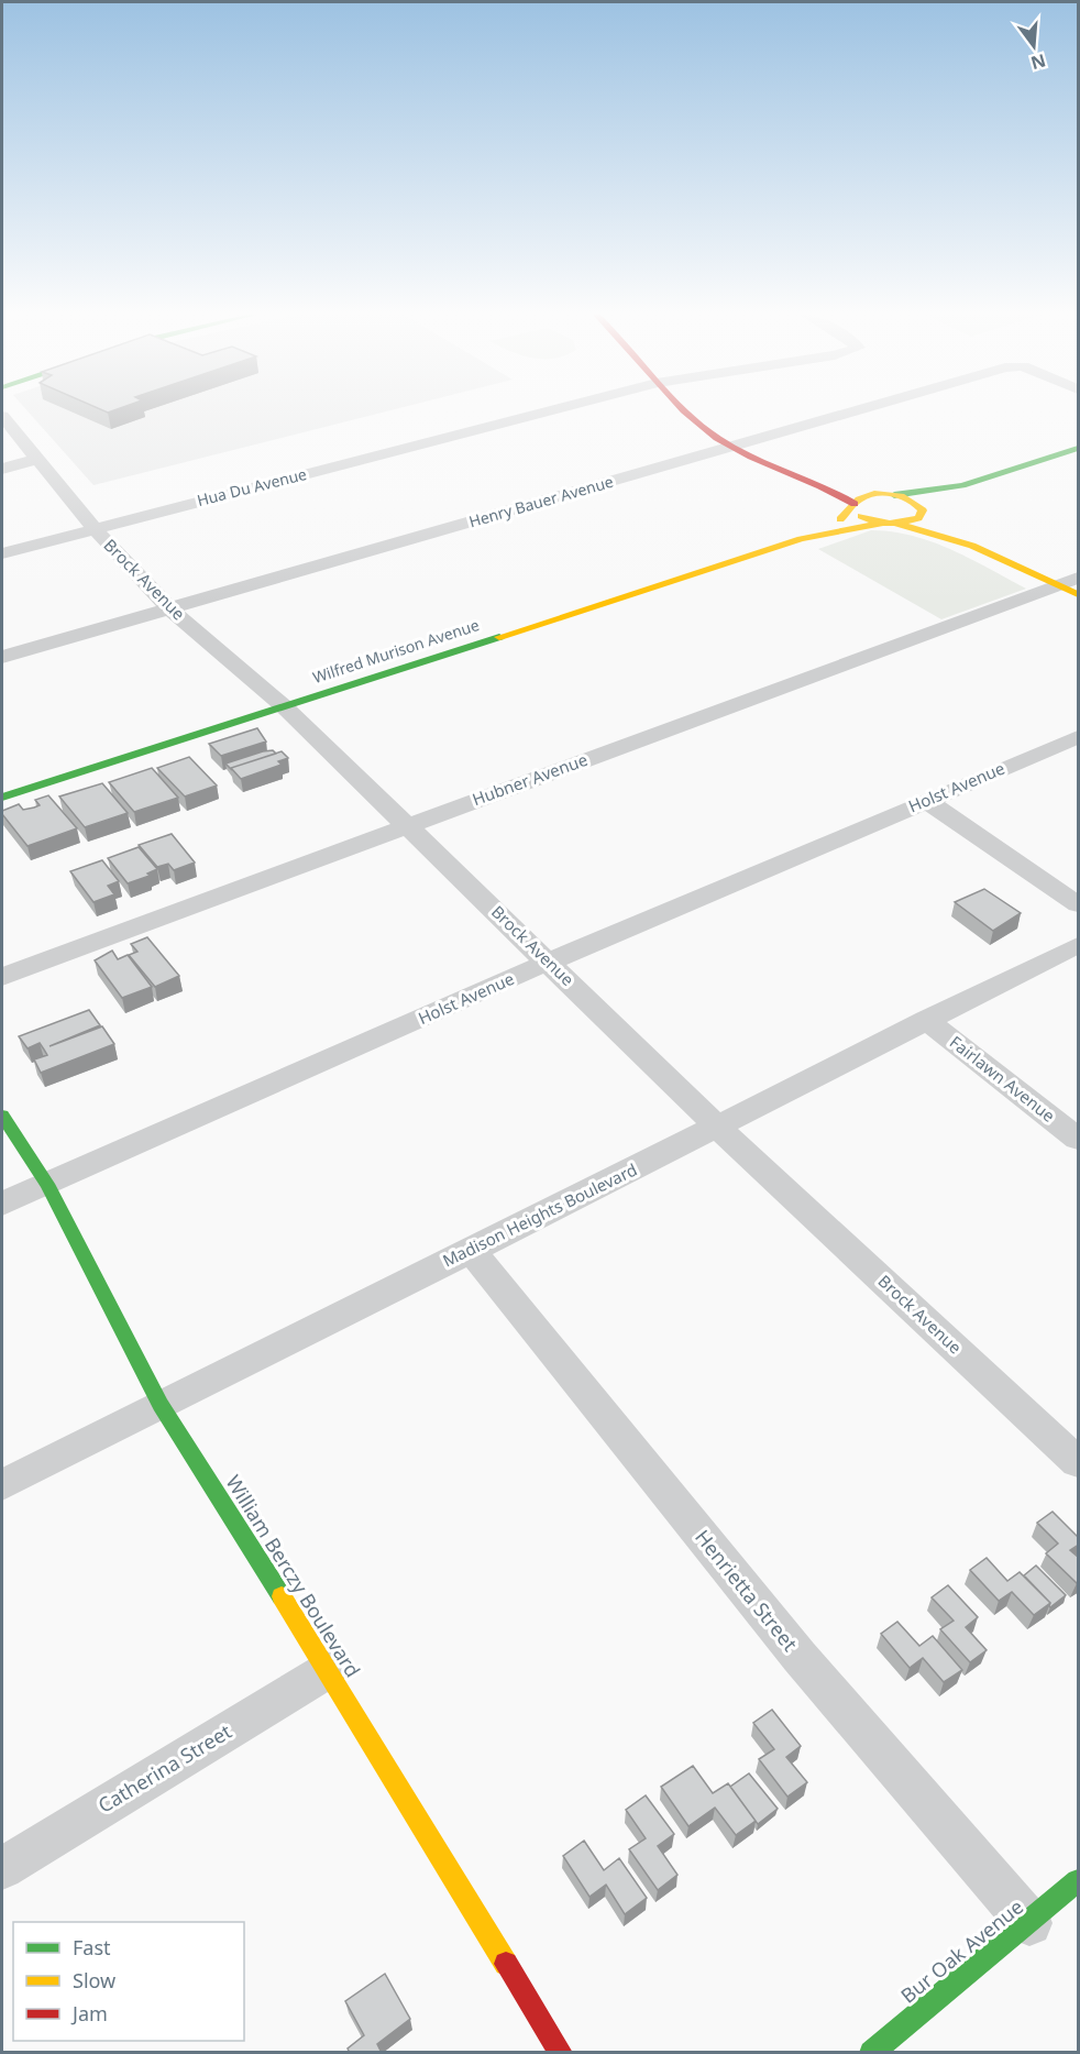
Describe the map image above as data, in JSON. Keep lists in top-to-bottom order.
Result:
{
  "streets": {
    "street": [
      "Hua Du Avenue",
      "Henry Bauer Avenue",
      "Brock Avenue",
      "Wilfred Murison Avenue",
      "Hubner Avenue",
      "Holst Avenue",
      "Fairlawn Avenue",
      "Madison Heights Boulevard",
      "William Berczy Boulevard",
      "Henrietta Street",
      "Catherina Street",
      "Bur Oak Avenue"
    ]
  },
  "crossings": [
    ["Hua Du Avenue", "Brock Avenue"],
    ["Henry Bauer Avenue", "Brock Avenue"],
    ["Brock Avenue", "Wilfred Murison Avenue"],
    ["Brock Avenue", "Hubner Avenue"],
    ["Brock Avenue", "Holst Avenue"],
    ["Brock Avenue", "Madison Heights Boulevard"],
    ["Holst Avenue", "William Berczy Boulevard"],
    ["Fairlawn Avenue", "Madison Heights Boulevard"],
    ["Madison Heights Boulevard", "William Berczy Boulevard"],
    ["Madison Heights Boulevard", "Henrietta Street"],
    ["William Berczy Boulevard", "Catherina Street"],
    ["Henrietta Street", "Bur Oak Avenue"]
  ],
  "legend": ["Fast", "Slow", "Jam"],
  "north": "bottom"
}
